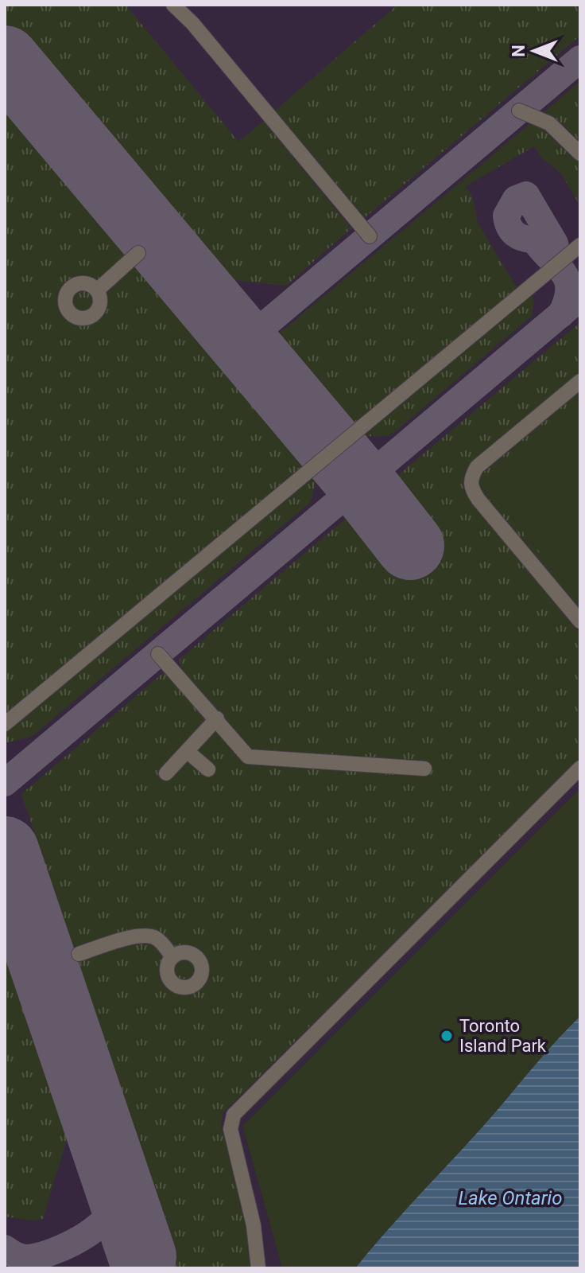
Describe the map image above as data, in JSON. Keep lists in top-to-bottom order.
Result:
{
  "water": ["Lake Ontario"],
  "places": ["Toronto Island Park"],
  "north": "left"
}
